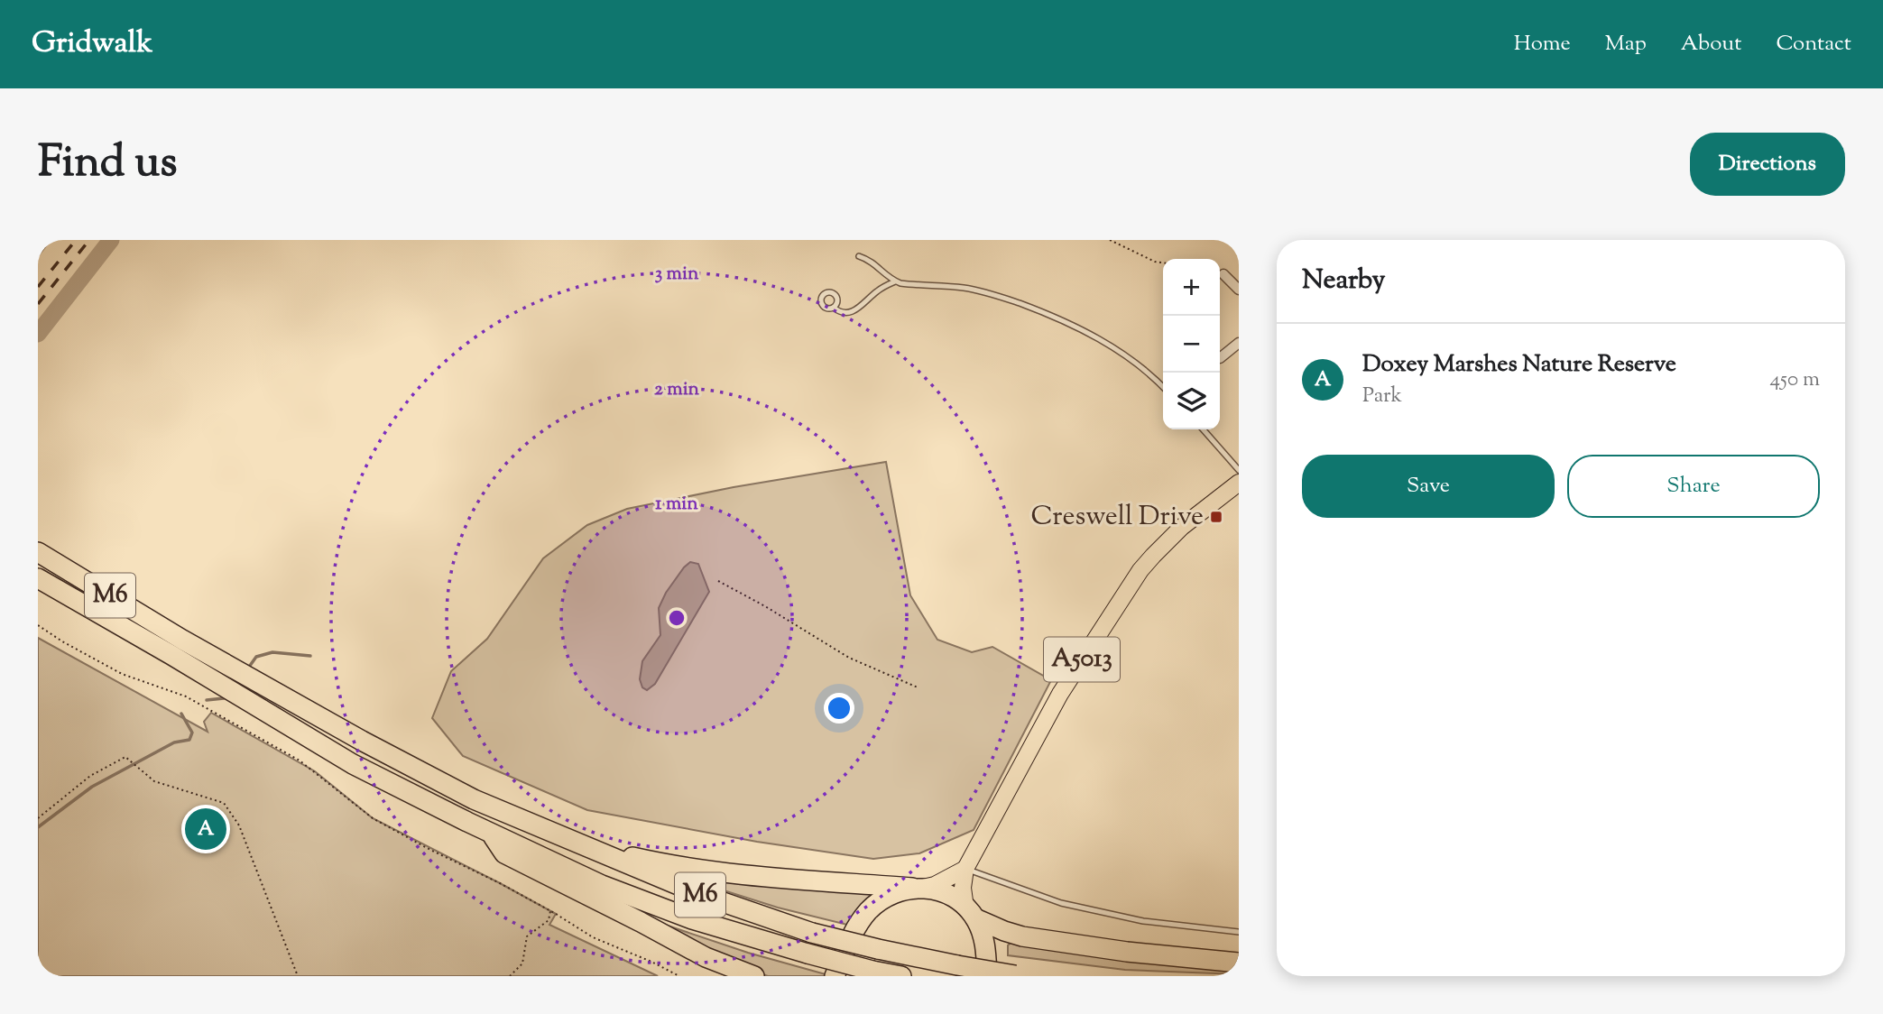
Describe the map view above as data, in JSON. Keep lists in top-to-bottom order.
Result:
{
  "streets": {
    "highway": ["M6"],
    "main road": ["A5013"]
  },
  "places": {
    "transit": ["Creswell Drive"]
  },
  "page": {
    "header": "Gridwalk",
    "nav": [
      "Home",
      "Map",
      "About",
      "Contact"
    ],
    "title": "Find us",
    "buttons": [
      "Directions",
      ["Save", "Share"]
    ],
    "heading": "Nearby",
    "map_buttons": ["+", "−"],
    "list": [
      {
        "mark": "A",
        "name": "Doxey Marshes Nature Reserve",
        "note": "Park",
        "value": "450 m"
      }
    ],
    "pins": "A"
  },
  "rings": ["3 min", "2 min", "1 min"]
}
